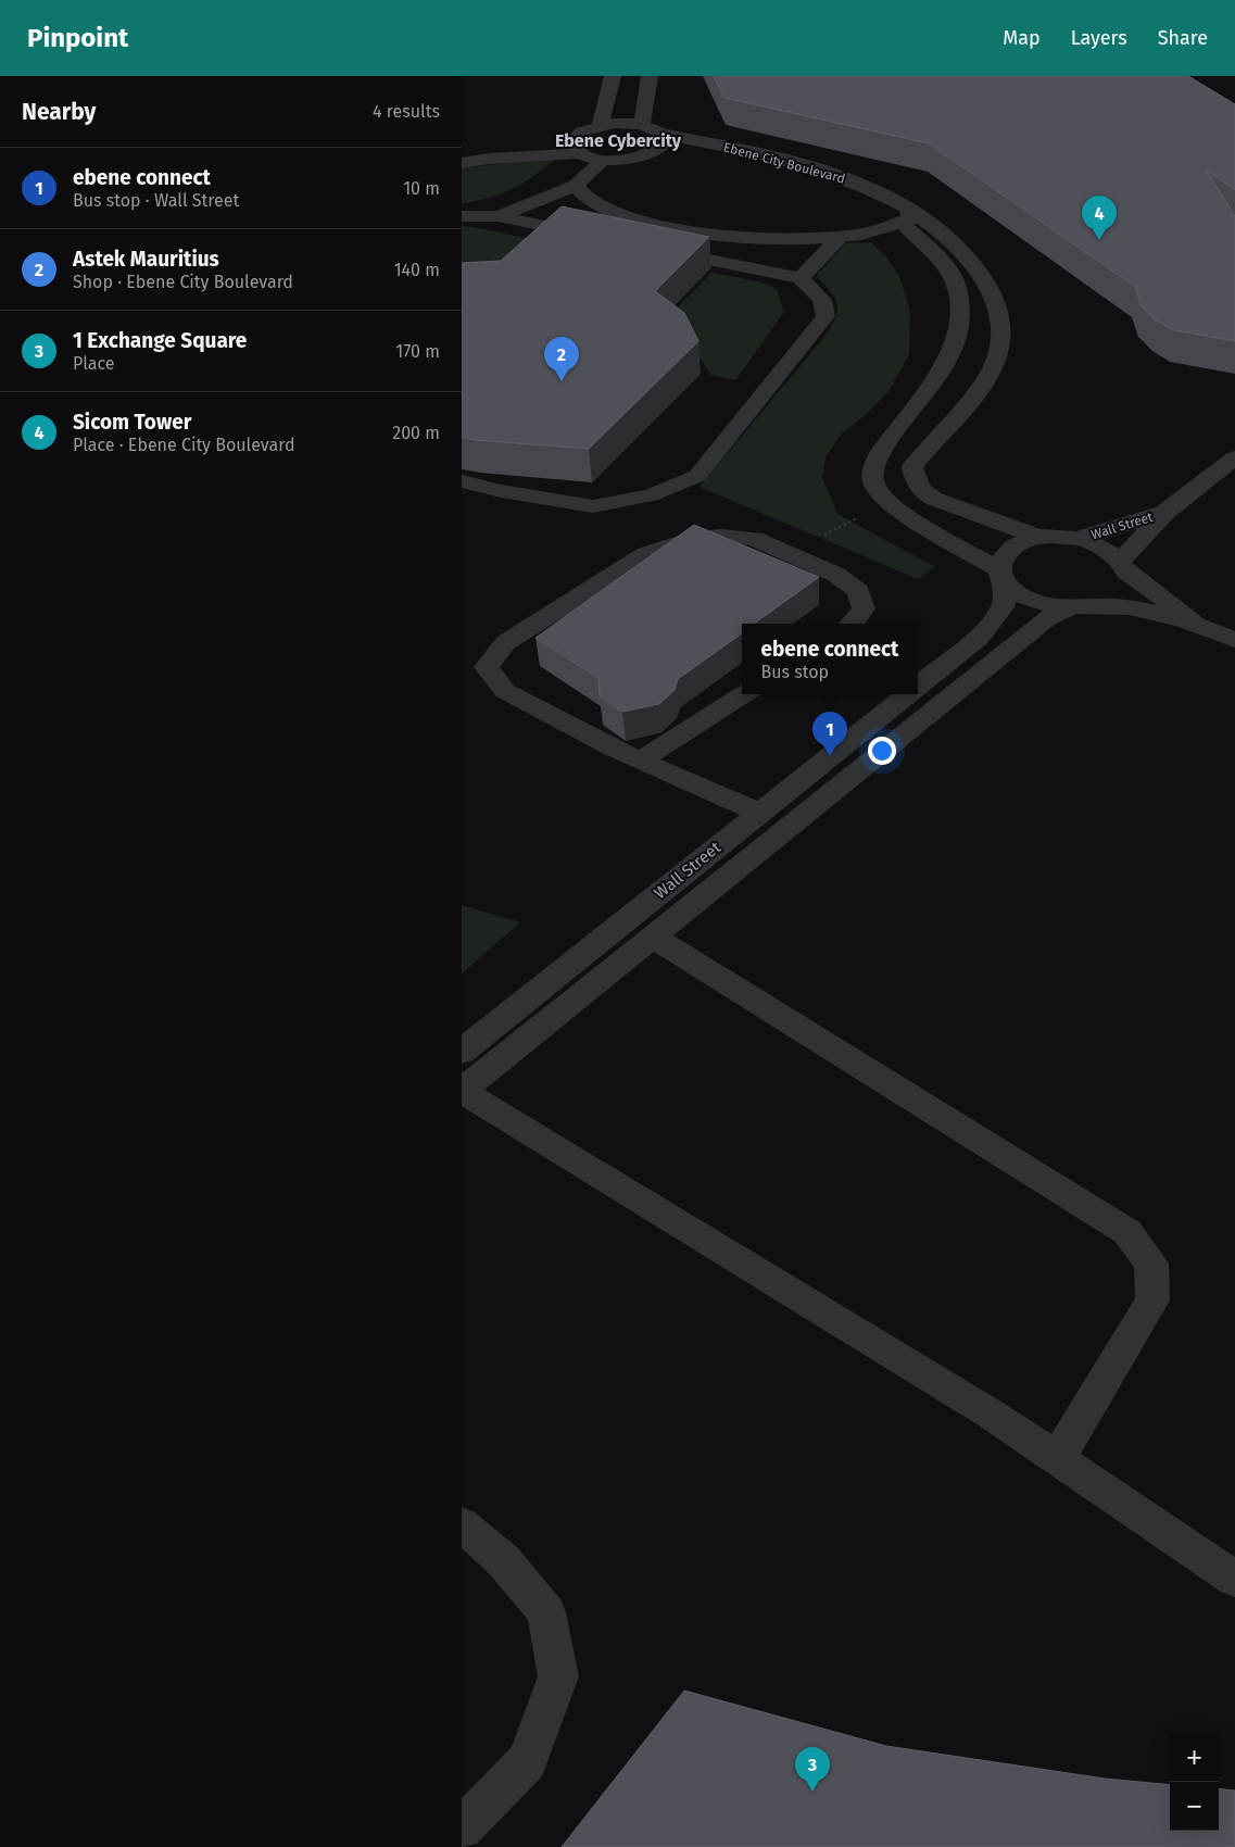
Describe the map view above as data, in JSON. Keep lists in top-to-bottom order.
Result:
{
  "streets": {
    "street": ["Ebene City Boulevard", "Wall Street"]
  },
  "crossings": [
    ["Ebene City Boulevard", "Wall Street"]
  ],
  "districts": ["Ebene Cybercity"],
  "page": {
    "header": "Pinpoint",
    "nav": ["Map", "Layers", "Share"],
    "heading": ["Nearby", "4 results"],
    "list": [
      {
        "mark": "1",
        "name": "ebene connect",
        "note": "Bus stop · Wall Street",
        "value": "10 m"
      },
      {
        "mark": "2",
        "name": "Astek Mauritius",
        "note": "Shop · Ebene City Boulevard",
        "value": "140 m"
      },
      {
        "mark": "3",
        "name": "1 Exchange Square",
        "note": "Place",
        "value": "170 m"
      },
      {
        "mark": "4",
        "name": "Sicom Tower",
        "note": "Place · Ebene City Boulevard",
        "value": "200 m"
      }
    ],
    "pins": [
      "4",
      "2",
      "1",
      "3"
    ],
    "popup": ["ebene connect", "Bus stop"],
    "map_buttons": ["+", "−"]
  }
}
